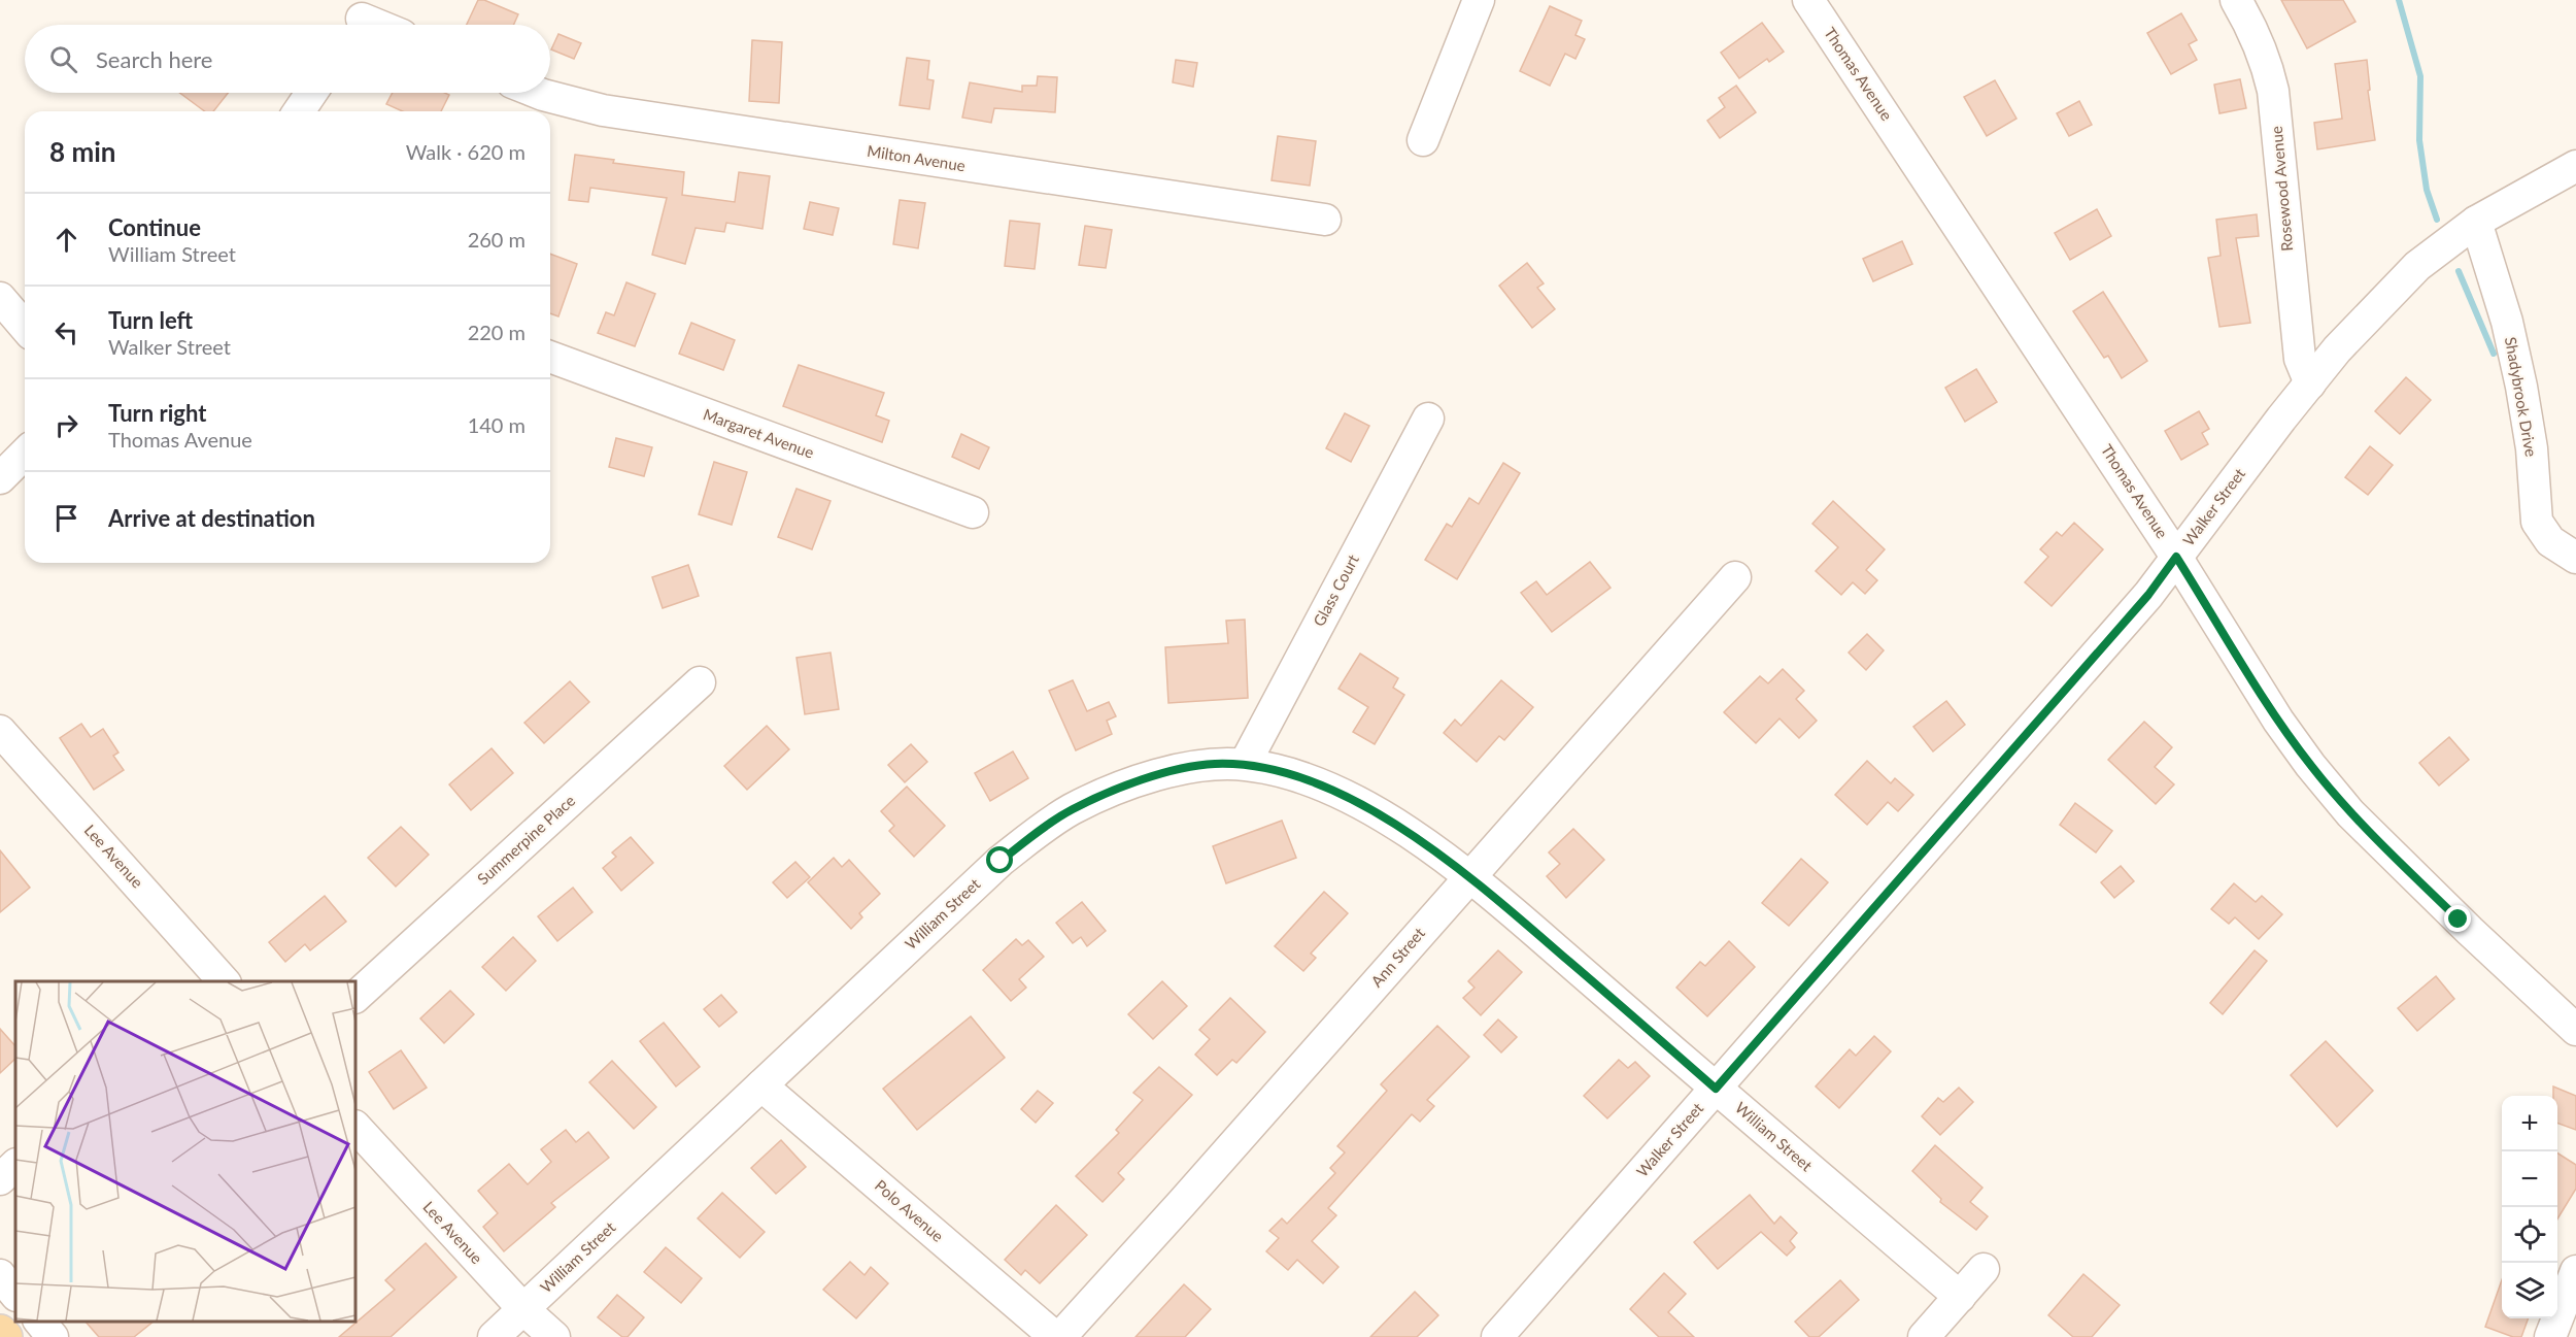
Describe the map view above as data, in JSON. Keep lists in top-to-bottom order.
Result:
{
  "streets": {
    "street": [
      "Thomas Avenue",
      "Milton Avenue",
      "Rosewood Avenue",
      "Shadybrook Drive",
      "Margaret Avenue",
      "Walker Street",
      "Glass Court",
      "Summerpine Place",
      "Lee Avenue",
      "William Street",
      "Ann Street",
      "Polo Avenue"
    ]
  },
  "crossings": [
    ["Thomas Avenue", "Walker Street"],
    ["Rosewood Avenue", "Walker Street"],
    ["Shadybrook Drive", "Walker Street"],
    ["Walker Street", "William Street"],
    ["Glass Court", "William Street"],
    ["Lee Avenue", "William Street"],
    ["William Street", "Ann Street"],
    ["William Street", "Polo Avenue"],
    ["Ann Street", "Polo Avenue"]
  ],
  "page": {
    "search": "Search here",
    "heading": ["8 min", "Walk · 620 m"],
    "list": [
      ["Continue", "William Street", "260 m"],
      ["Turn left", "Walker Street", "220 m"],
      ["Turn right", "Thomas Avenue", "140 m"],
      "Arrive at destination"
    ],
    "map_buttons": ["+", "−"]
  }
}
